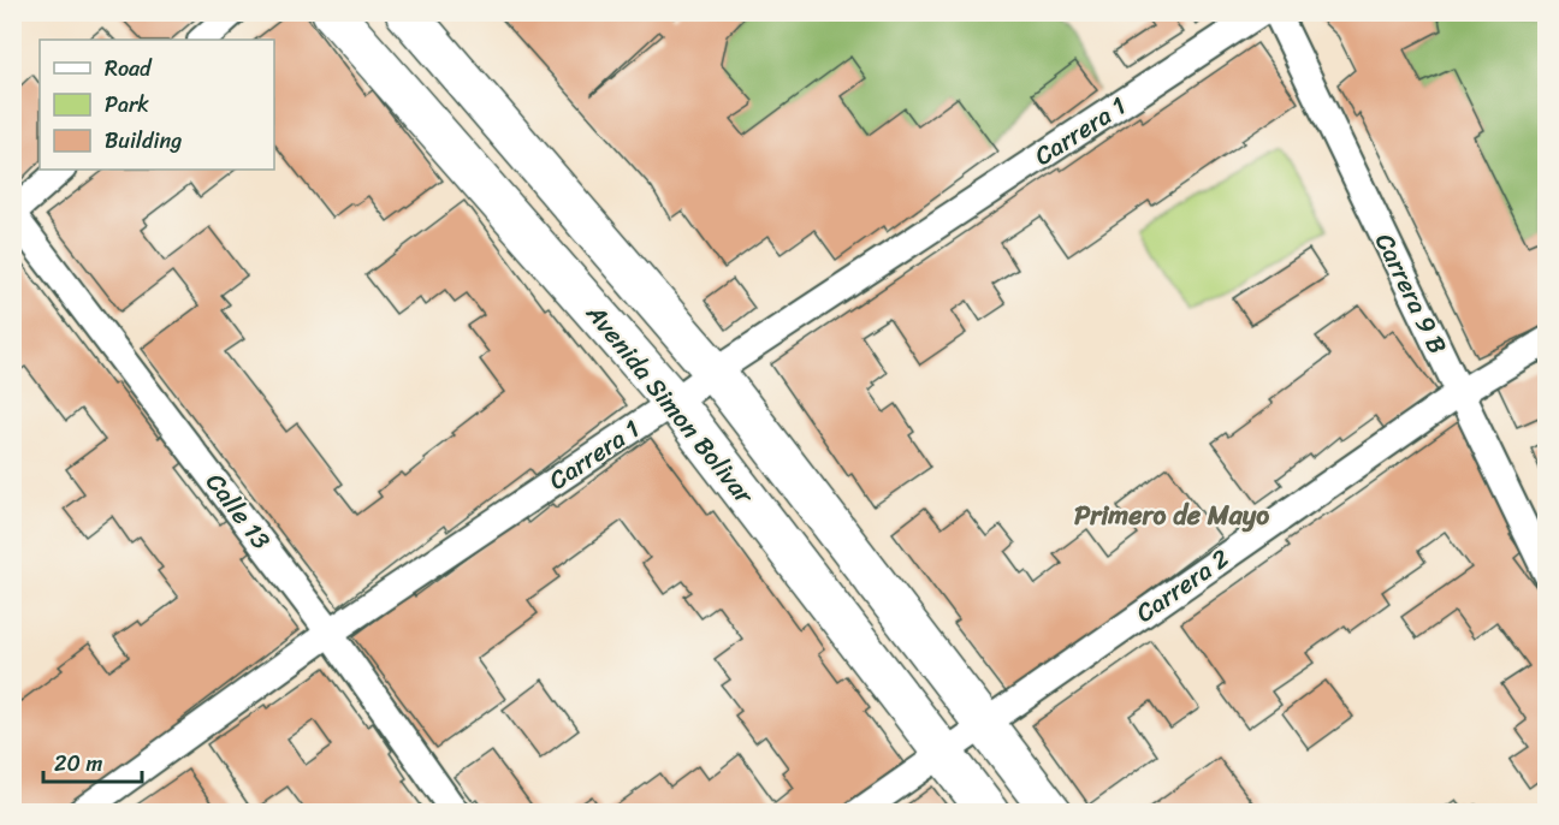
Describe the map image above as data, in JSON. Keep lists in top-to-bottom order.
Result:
{
  "streets": {
    "main road": ["Avenida Simon Bolivar"],
    "street": [
      "Carrera 1",
      "Carrera 9 B",
      "Calle 13",
      "Carrera 2"
    ]
  },
  "crossings": [
    ["Carrera 1", "Avenida Simon Bolivar"],
    ["Carrera 1", "Calle 13"],
    ["Carrera 9 B", "Carrera 2"],
    ["Avenida Simon Bolivar", "Carrera 2"]
  ],
  "districts": ["Primero de Mayo"],
  "legend": ["Road", "Park", "Building"],
  "scale_bar": "20 m"
}
